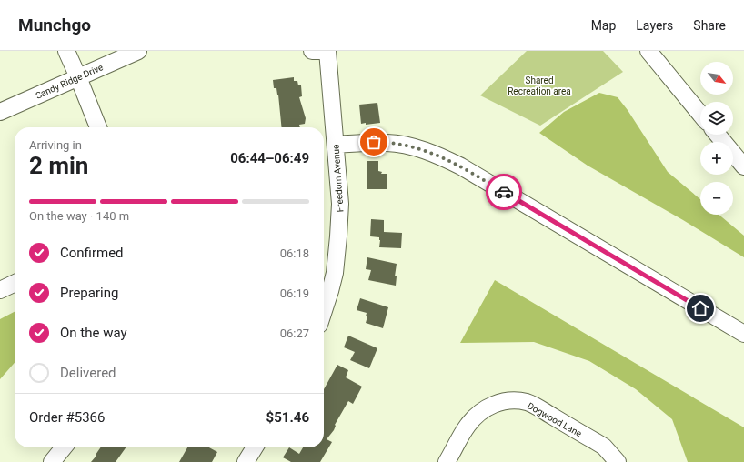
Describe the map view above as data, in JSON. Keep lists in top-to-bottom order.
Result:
{
  "streets": {
    "street": ["Sandy Ridge Drive", "Freedom Avenue", "Dogwood Lane"]
  },
  "parks": ["Shared Recreation area"],
  "north": "bottom right",
  "page": {
    "header": "Munchgo",
    "nav": ["Map", "Layers", "Share"],
    "map_buttons": ["+", "−"],
    "heading": ["2 min", "Arriving in", "06:44–06:49"],
    "panel": ["Order #5366", "$51.46"],
    "bar": "On the way · 140 m",
    "list": [
      ["Confirmed", "06:18"],
      ["Preparing", "06:19"],
      ["On the way", "06:27"],
      "Delivered"
    ]
  }
}
